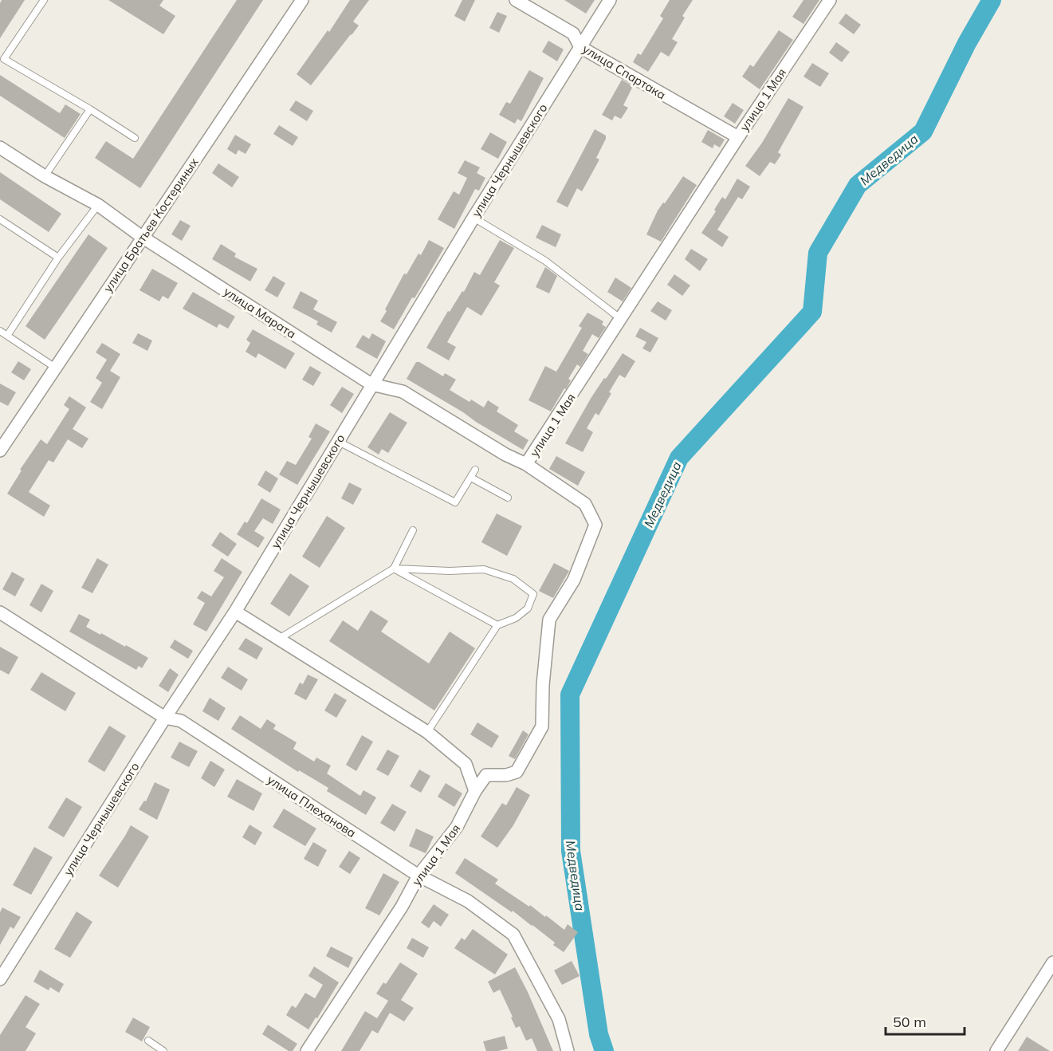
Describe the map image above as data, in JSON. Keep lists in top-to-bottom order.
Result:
{
  "streets": {
    "street": [
      "улица Спартака",
      "улица 1 Мая",
      "улица Чернышевского",
      "улица Братьев Костериных",
      "улица Марата",
      "улица Плеханова"
    ]
  },
  "crossings": [
    ["улица Спартака", "улица 1 Мая"],
    ["улица Спартака", "улица Чернышевского"],
    ["улица 1 Мая", "улица Марата"],
    ["улица 1 Мая", "улица Плеханова"],
    ["улица Чернышевского", "улица Марата"],
    ["улица Чернышевского", "улица Плеханова"],
    ["улица Братьев Костериных", "улица Марата"]
  ],
  "water": ["Медведица"],
  "scale_bar": "50 m"
}
